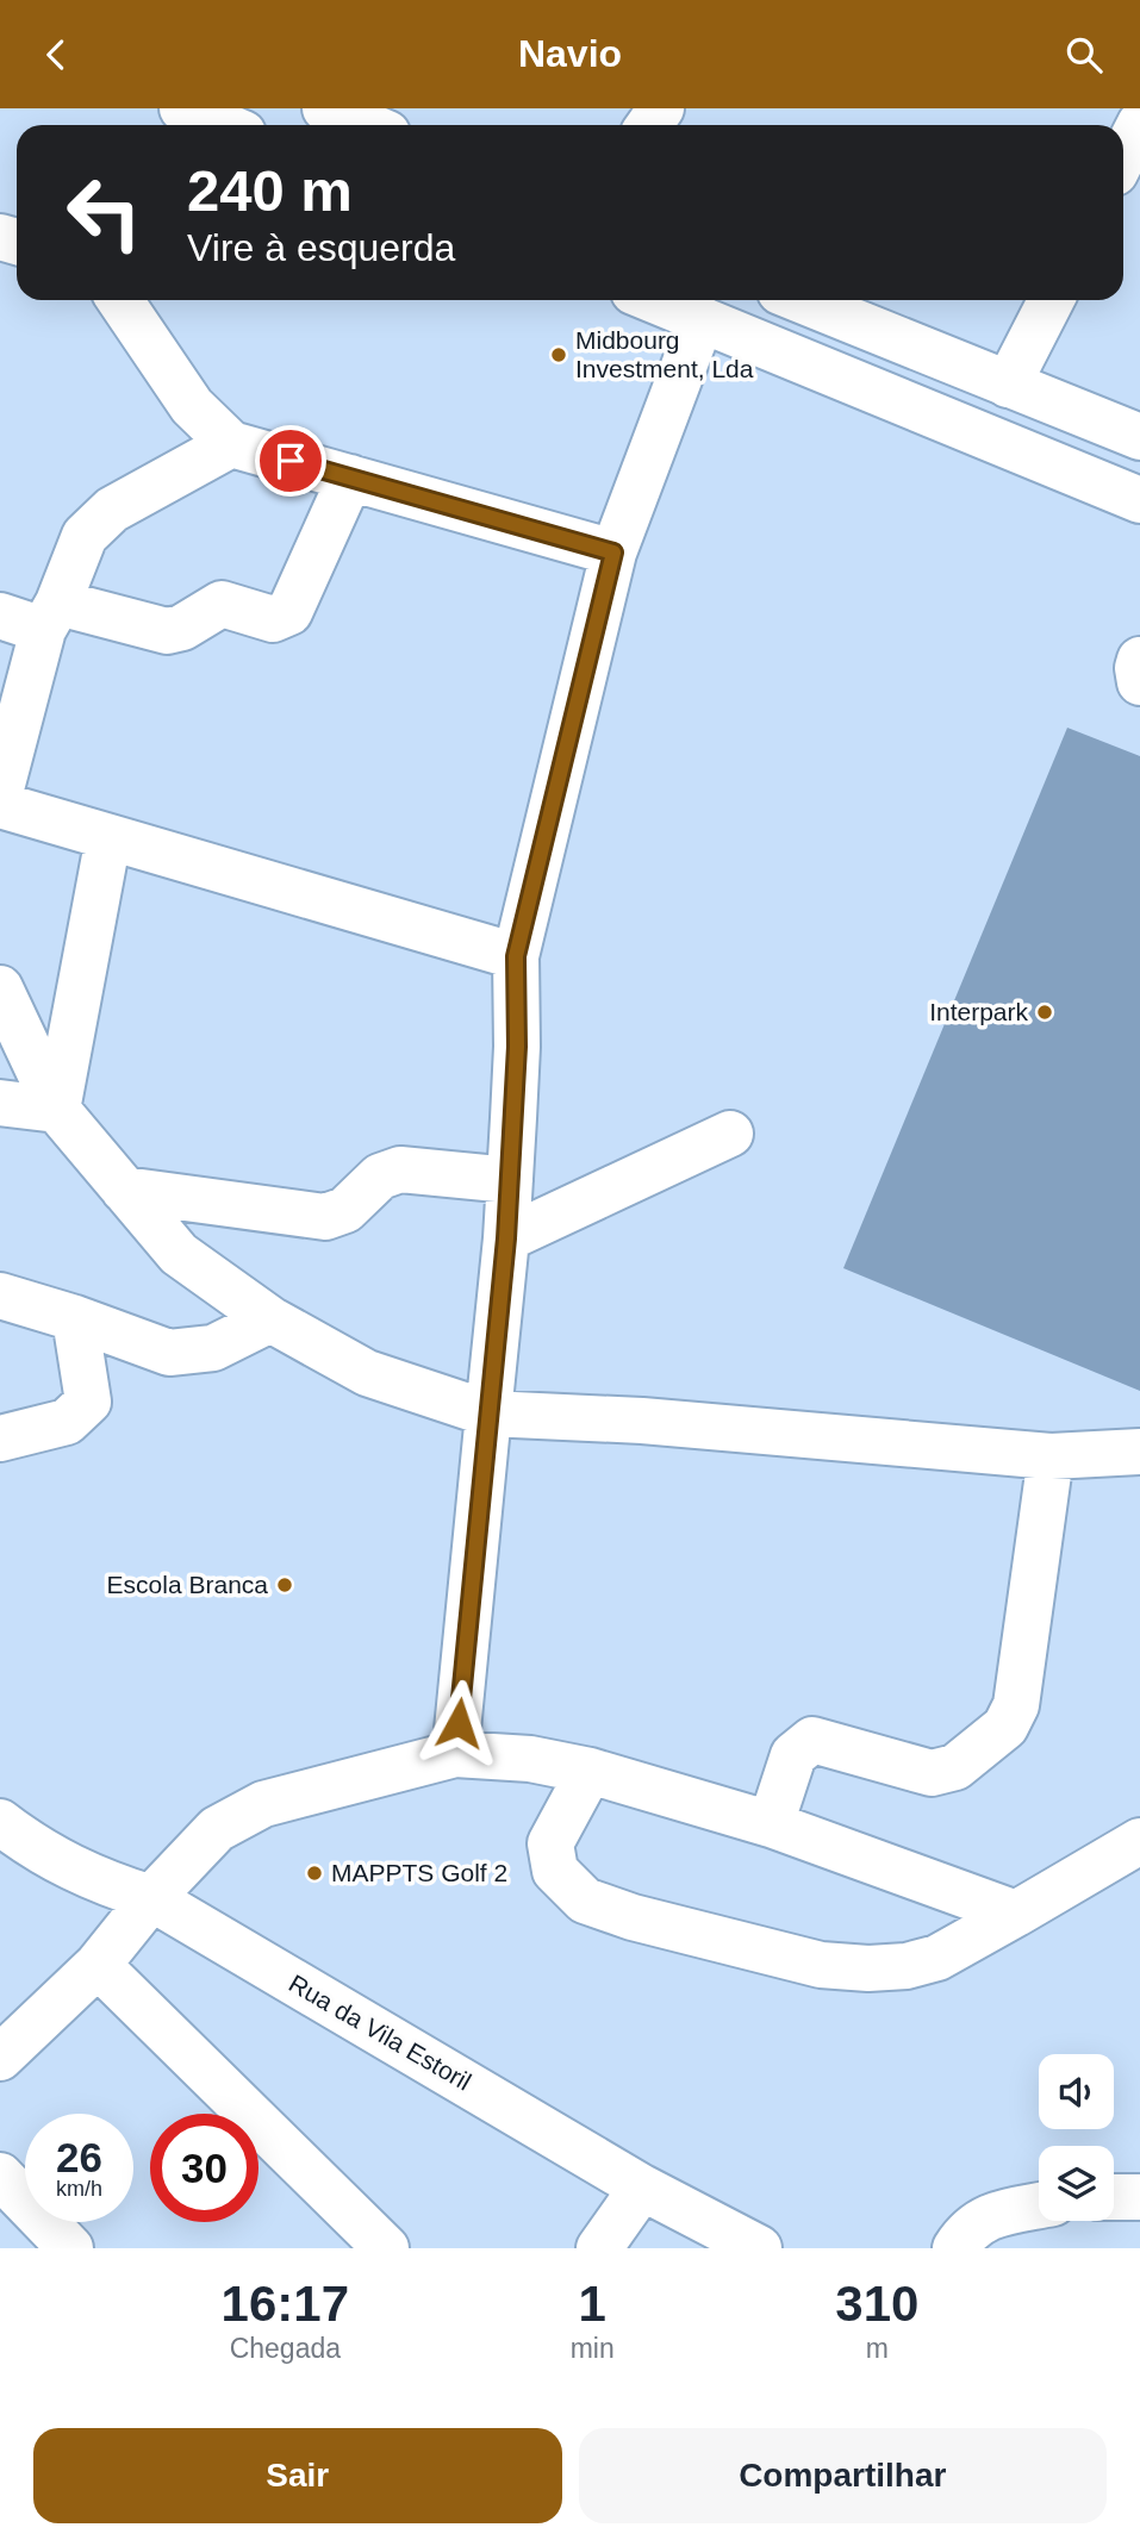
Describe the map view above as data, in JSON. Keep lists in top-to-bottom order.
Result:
{
  "streets": {
    "main road": ["Rua da Vila Estoril"]
  },
  "places": [
    "Midbourg Investment, Lda",
    "Interpark",
    "Escola Branca",
    "MAPPTS Golf 2"
  ],
  "page": {
    "header": "Navio",
    "turn": ["240 m", "Vire à esquerda"],
    "speed": "26 km/h",
    "limit": "30",
    "eta": [
      "16:17",
      "Chegada",
      "1",
      "min",
      "310",
      "m"
    ],
    "buttons": ["Sair", "Compartilhar"]
  }
}
